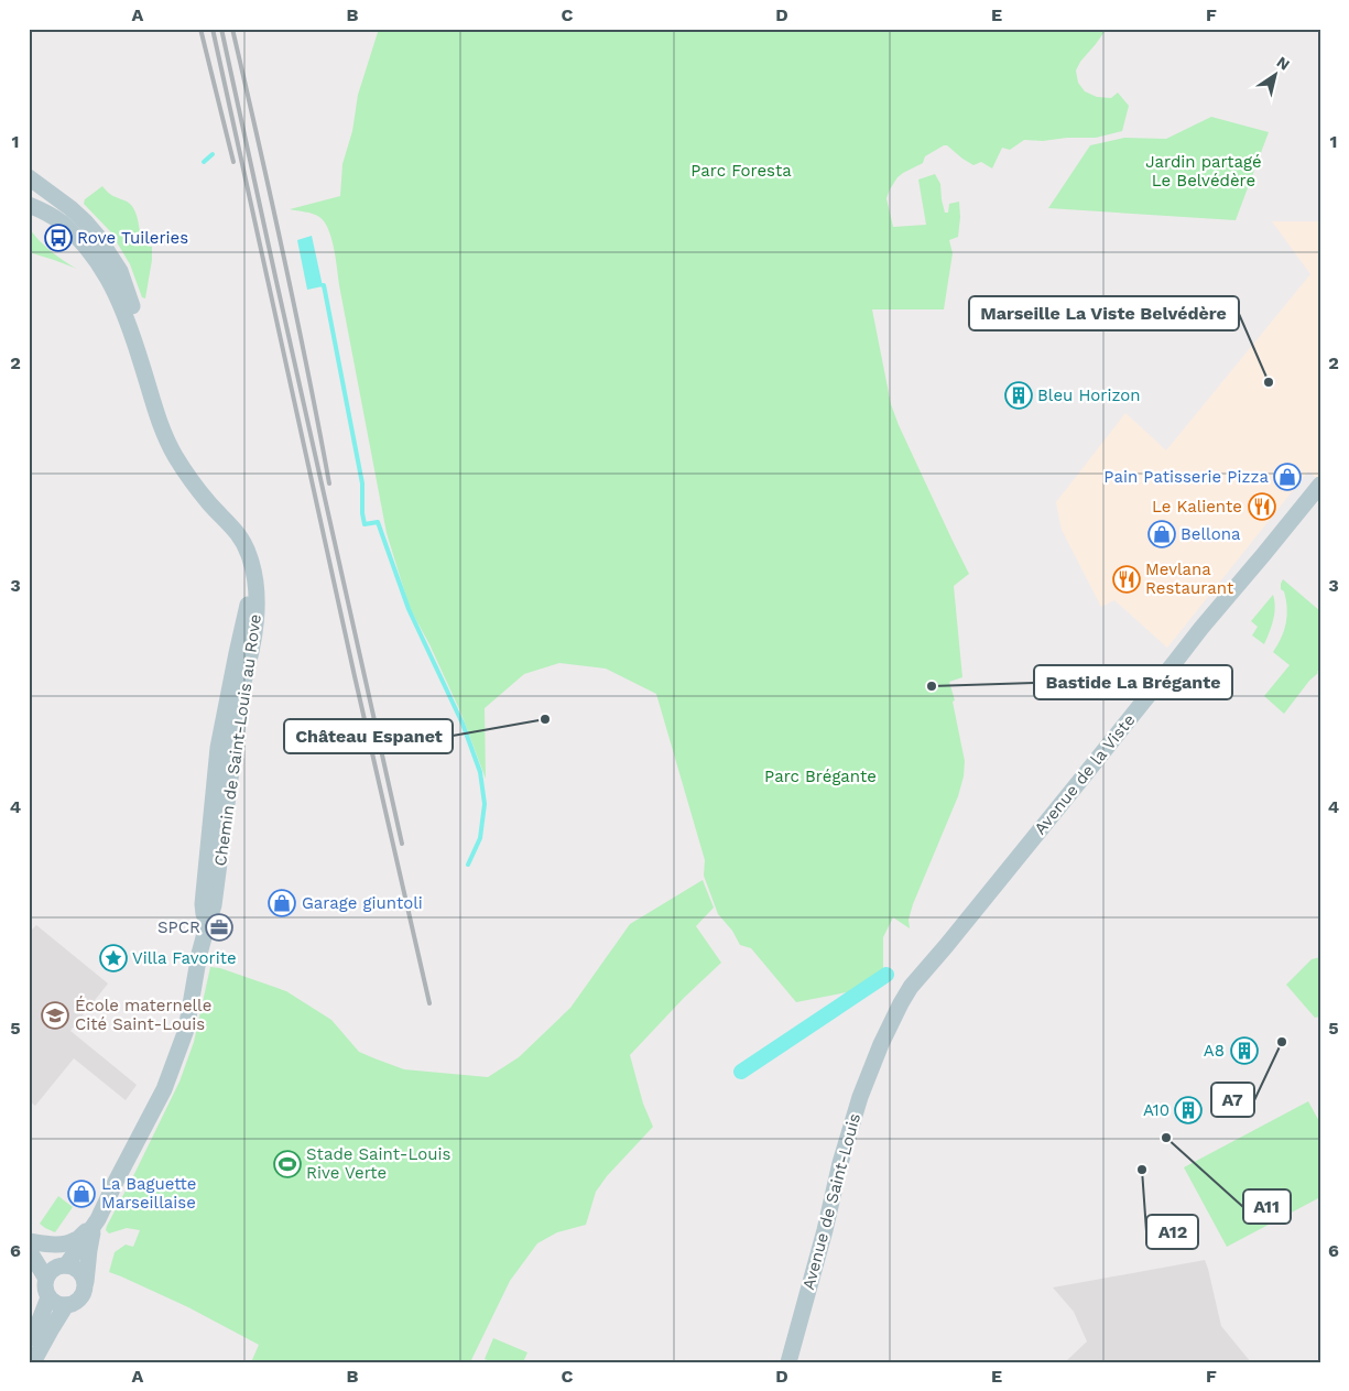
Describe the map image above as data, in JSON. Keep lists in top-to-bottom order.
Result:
{
  "streets": {
    "main road": ["Chemin de Saint-Louis au Rove", "Avenue de la Viste", "Avenue de Saint-Louis"]
  },
  "crossings": [
    ["Avenue de la Viste", "Avenue de Saint-Louis"]
  ],
  "parks": ["Jardin partagé Le Belvédère", "Parc Foresta", "Parc Brégante"],
  "places": {
    "bus stop": ["Rove Tuileries"],
    "other": [
      "Marseille La Viste Belvédère",
      "Bastide La Brégante",
      "Château Espanet",
      "A7",
      "A11",
      "A12"
    ],
    "building": ["Bleu Horizon", "A8", "A10"],
    "shop": [
      "Pain Patisserie Pizza",
      "Bellona",
      "Garage giuntoli",
      "La Baguette Marseillaise"
    ],
    "restaurant": ["Le Kaliente", "Mevlana Restaurant"],
    "office": ["SPCR"],
    "place": ["Villa Favorite"],
    "school or university": ["École maternelle Cité Saint-Louis"],
    "sports": ["Stade Saint-Louis Rive Verte"]
  },
  "north": "top right",
  "grid": {
    "columns": [
      "A",
      "B",
      "C",
      "D",
      "E",
      "F"
    ],
    "rows": [
      "1",
      "2",
      "3",
      "4",
      "5",
      "6"
    ]
  }
}
